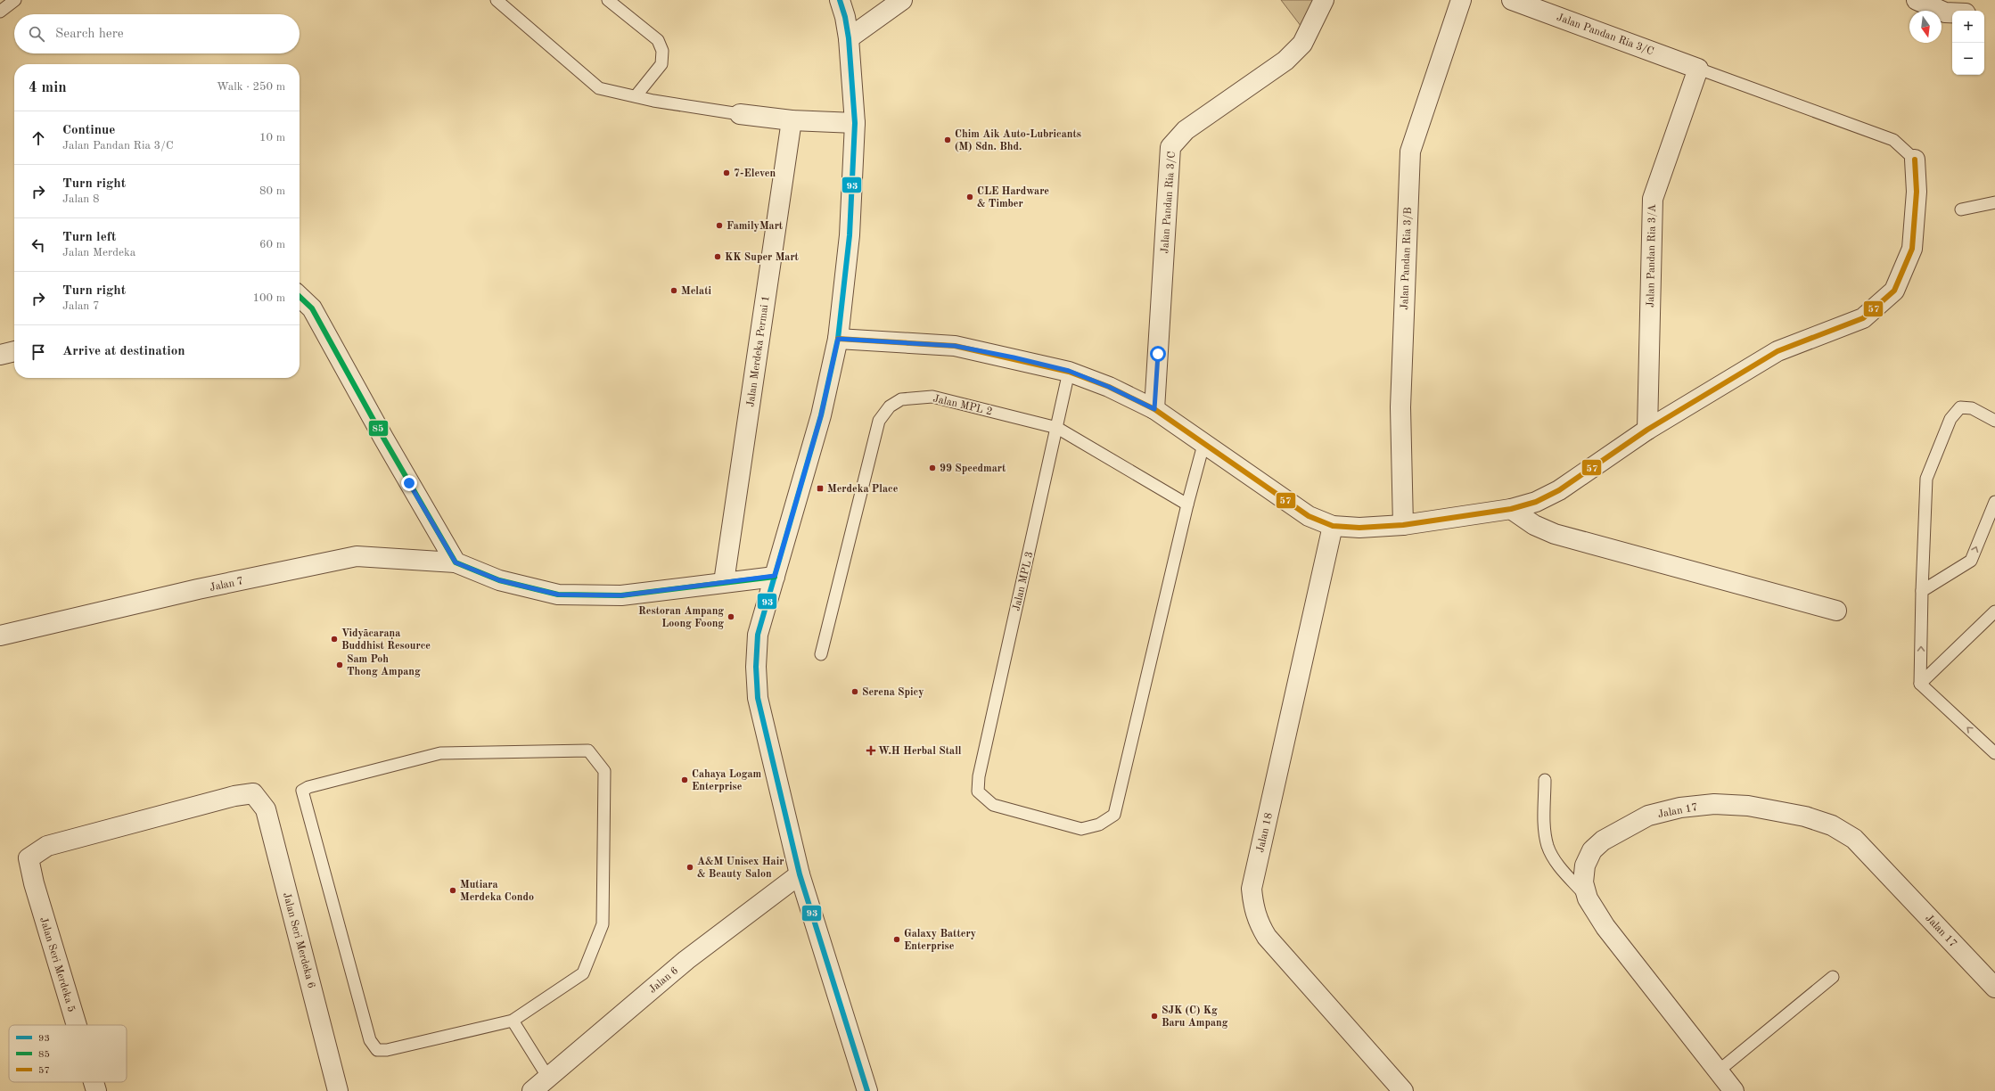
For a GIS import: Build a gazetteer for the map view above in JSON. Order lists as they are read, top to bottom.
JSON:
{
  "streets": {
    "street": [
      "Jalan Pandan Ria 3/C",
      "Jalan Pandan Ria 3/A",
      "Jalan Pandan Ria 3/B",
      "Jalan Merdeka Permai 1",
      "Jalan 7",
      "Jalan 17",
      "Jalan 18",
      "Jalan Seri Merdeka 6",
      "Jalan Seri Merdeka 5",
      "Jalan 6"
    ],
    "lane": ["Jalan MPL 2", "Jalan MPL 3"]
  },
  "crossings": [
    ["Jalan Pandan Ria 3/C", "Jalan Pandan Ria 3/A"],
    ["Jalan Merdeka Permai 1", "Jalan 7"],
    ["Jalan MPL 2", "Jalan MPL 3"],
    ["Jalan Seri Merdeka 6", "Jalan Seri Merdeka 5"]
  ],
  "places": {
    "other": [
      "Chim Aik Auto-Lubricants (M) Sdn. Bhd.",
      "7-Eleven",
      "CLE Hardware & Timber",
      "FamilyMart",
      "KK Super Mart",
      "Melati",
      "99 Speedmart",
      "Restoran Ampang Loong Foong",
      "Vidyācaraṇa Buddhist Resource",
      "Sam Poh Thong Ampang",
      "Serena Spicy",
      "Cahaya Logam Enterprise",
      "A&M Unisex Hair & Beauty Salon",
      "Mutiara Merdeka Condo",
      "Galaxy Battery Enterprise",
      "SJK (C) Kg Baru Ampang"
    ],
    "transit": ["Merdeka Place"],
    "health": ["W.H Herbal Stall"]
  },
  "lines": ["transit line 93", "transit line 57", "transit line 85"],
  "legend": ["93", "85", "57"],
  "north": "bottom",
  "page": {
    "map_buttons": ["+", "−"],
    "search": "Search here",
    "heading": ["4 min", "Walk · 250 m"],
    "list": [
      ["Continue", "Jalan Pandan Ria 3/C", "10 m"],
      ["Turn right", "Jalan 8", "80 m"],
      ["Turn left", "Jalan Merdeka", "60 m"],
      ["Turn right", "Jalan 7", "100 m"],
      "Arrive at destination"
    ]
  }
}
